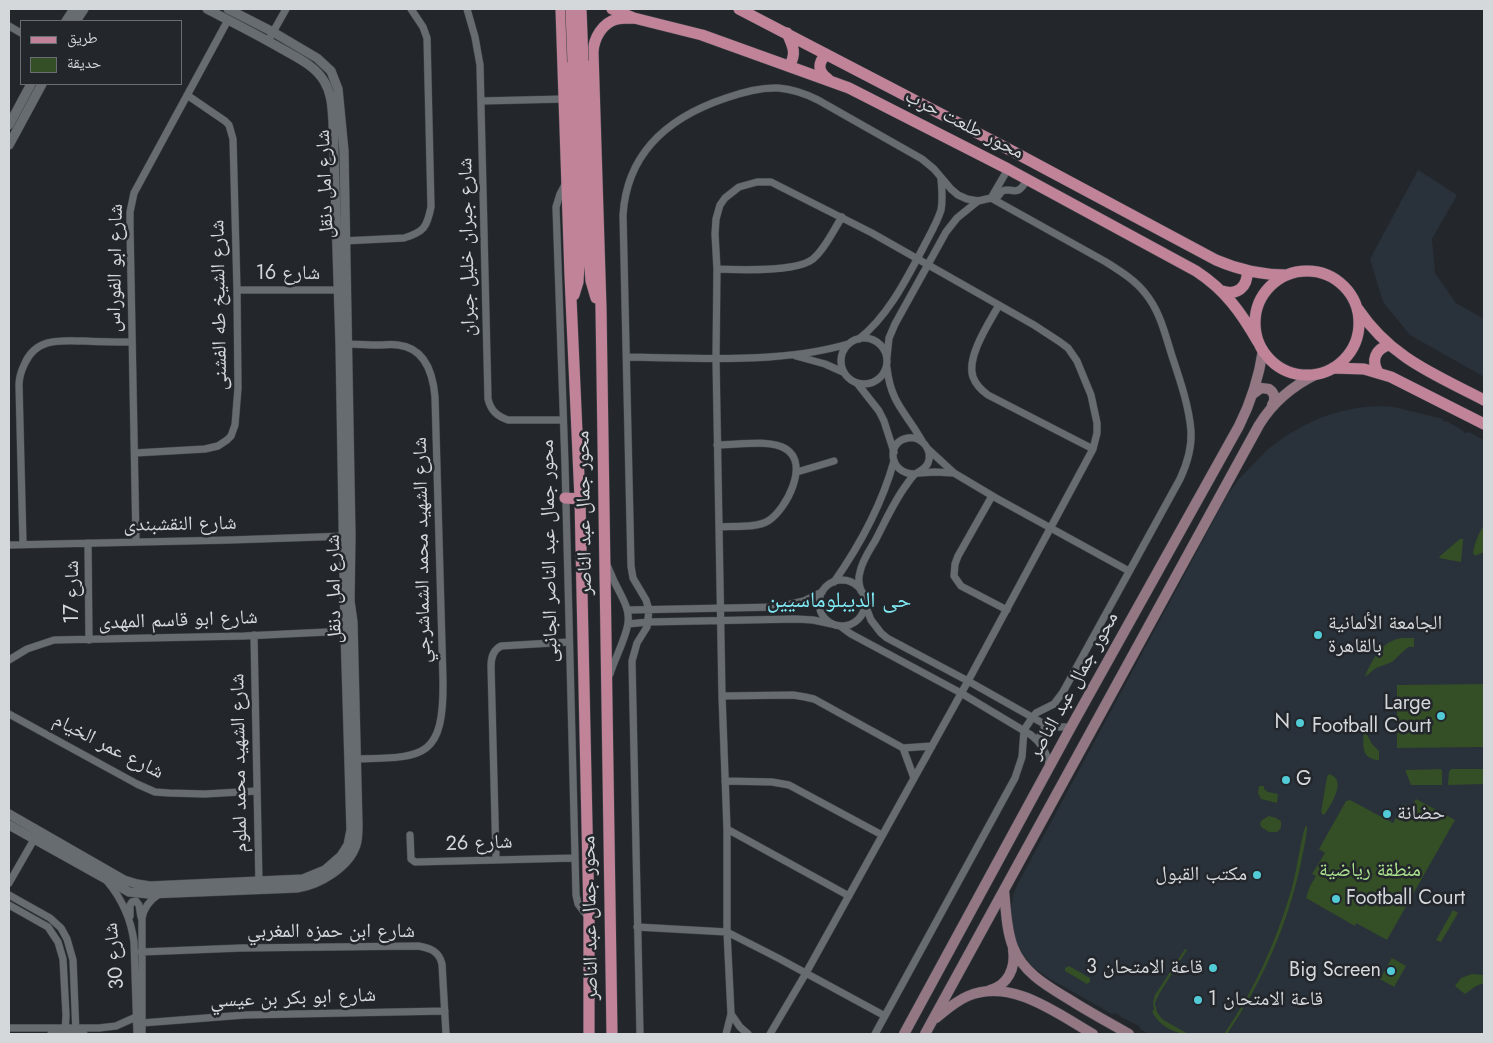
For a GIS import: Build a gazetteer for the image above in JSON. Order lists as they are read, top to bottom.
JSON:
{
  "streets": {
    "main road": ["محور طلعت حرب", "محور جمال عبد الناصر"],
    "street": [
      "شارع امل دنقل",
      "شارع جبران خليل جبران",
      "شارع ابو الفوراس",
      "شارع 16",
      "شارع الشيخ طه الفشنى",
      "شارع النقشبندى",
      "شارع الشهيد محمد الشماشرجي",
      "محور جمال عبد الناصر الجانبى",
      "شارع 17",
      "شارع ابو قاسم المهدى",
      "شارع عمر الخيام",
      "شارع الشهيد محمد لملوم",
      "شارع 26",
      "شارع ابن حمزه المغربي",
      "شارع 30",
      "شارع ابو بكر بن عيسي"
    ]
  },
  "crossings": [
    ["محور طلعت حرب", "محور جمال عبد الناصر"],
    ["شارع امل دنقل", "شارع ابو الفوراس"],
    ["شارع امل دنقل", "شارع 16"],
    ["شارع امل دنقل", "شارع النقشبندى"],
    ["شارع امل دنقل", "شارع الشهيد محمد الشماشرجي"],
    ["شارع امل دنقل", "شارع ابو قاسم المهدى"],
    ["شارع امل دنقل", "شارع الشهيد محمد لملوم"],
    ["شارع امل دنقل", "شارع 30"],
    ["شارع جبران خليل جبران", "محور جمال عبد الناصر الجانبى"],
    ["شارع ابو الفوراس", "شارع الشيخ طه الفشنى"],
    ["شارع ابو الفوراس", "شارع النقشبندى"],
    ["شارع 16", "شارع الشيخ طه الفشنى"],
    ["محور جمال عبد الناصر", "محور جمال عبد الناصر الجانبى"],
    ["شارع النقشبندى", "شارع 17"],
    ["محور جمال عبد الناصر الجانبى", "شارع 26"],
    ["شارع 17", "شارع ابو قاسم المهدى"],
    ["شارع ابو قاسم المهدى", "شارع الشهيد محمد لملوم"],
    ["شارع عمر الخيام", "شارع الشهيد محمد لملوم"],
    ["شارع ابن حمزه المغربي", "شارع 30"],
    ["شارع ابن حمزه المغربي", "شارع ابو بكر بن عيسي"],
    ["شارع 30", "شارع ابو بكر بن عيسي"]
  ],
  "districts": ["حى الديبلوماسيين"],
  "parks": ["منطقة رياضية"],
  "places": [
    "الجامعة الألمانية بالقاهرة",
    "Large Football Court",
    "N",
    "G",
    "حضانة",
    "مكتب القبول",
    "Football Court",
    "قاعة الامتحان 3",
    "Big Screen",
    "قاعة الامتحان 1"
  ],
  "legend": ["طريق", "حديقة"]
}
